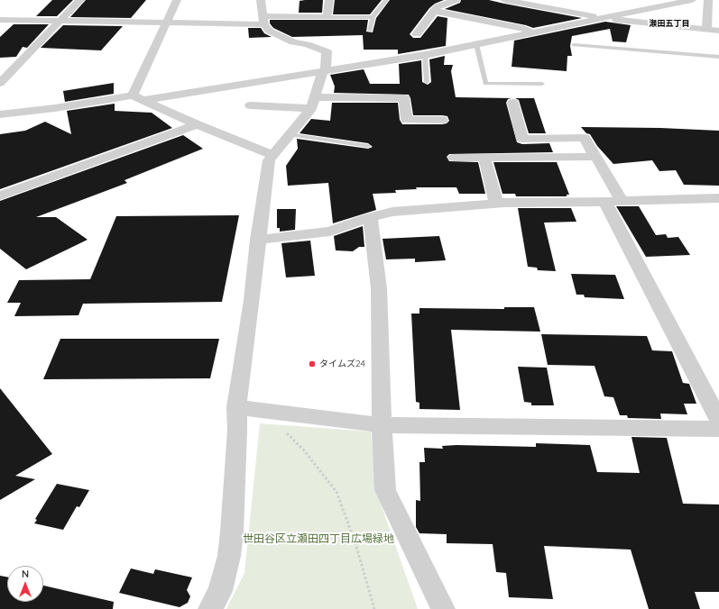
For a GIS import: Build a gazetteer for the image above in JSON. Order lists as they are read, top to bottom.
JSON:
{
  "districts": ["瀬田五丁目"],
  "parks": ["世田谷区立瀬田四丁目広場緑地"],
  "places": ["タイムズ24"],
  "north": "top"
}
